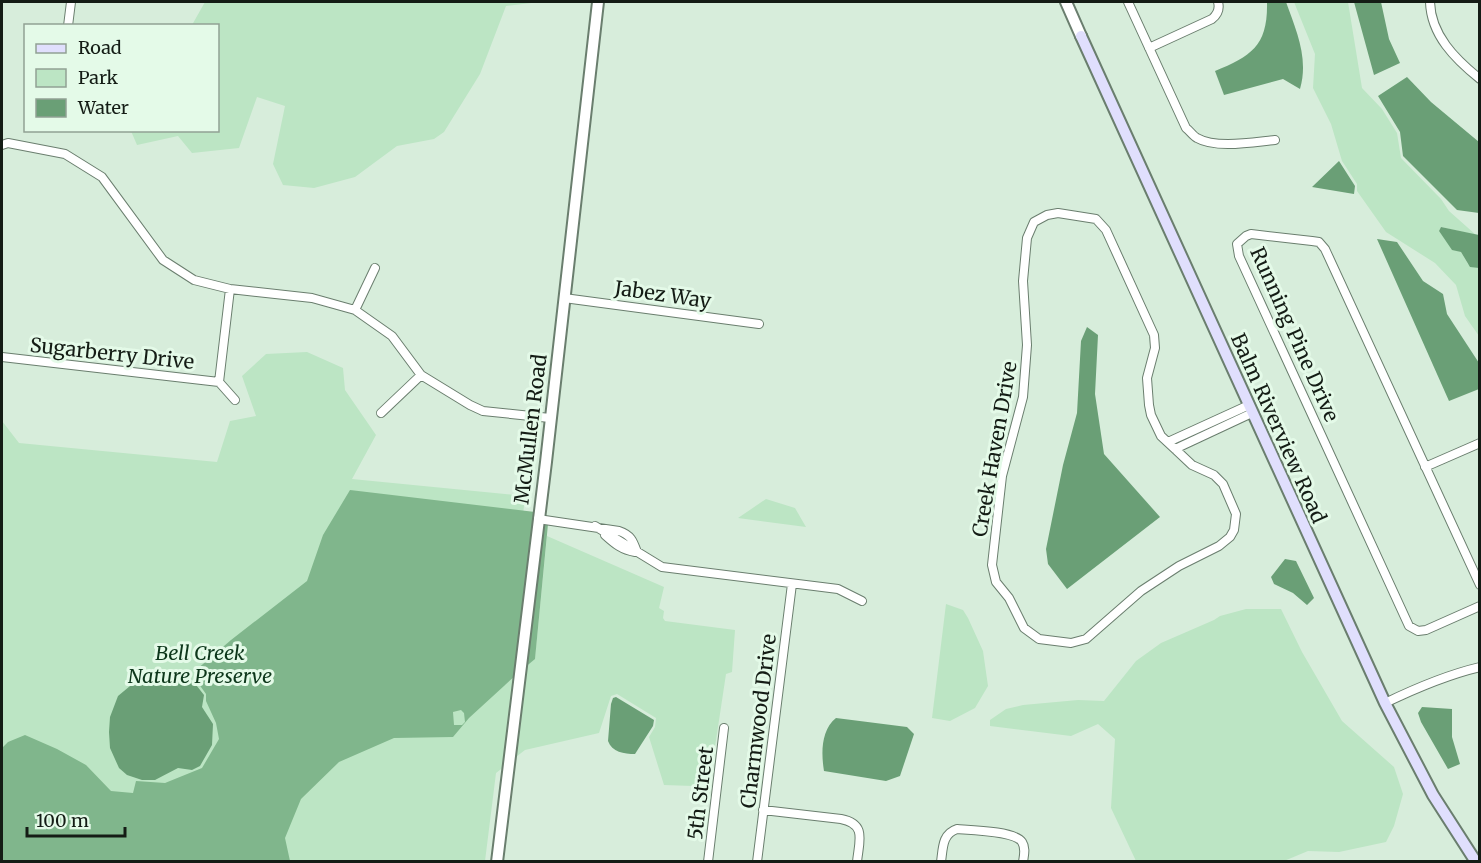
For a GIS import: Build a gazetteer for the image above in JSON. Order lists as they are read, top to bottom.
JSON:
{
  "streets": {
    "main road": ["Balm Riverview Road"],
    "street": [
      "Jabez Way",
      "Running Pine Drive",
      "Sugarberry Drive",
      "McMullen Road",
      "Creek Haven Drive",
      "Charmwood Drive",
      "5th Street"
    ]
  },
  "crossings": [
    ["Jabez Way", "McMullen Road"]
  ],
  "parks": ["Bell Creek Nature Preserve"],
  "legend": ["Road", "Park", "Water"],
  "scale_bar": "100 m"
}
